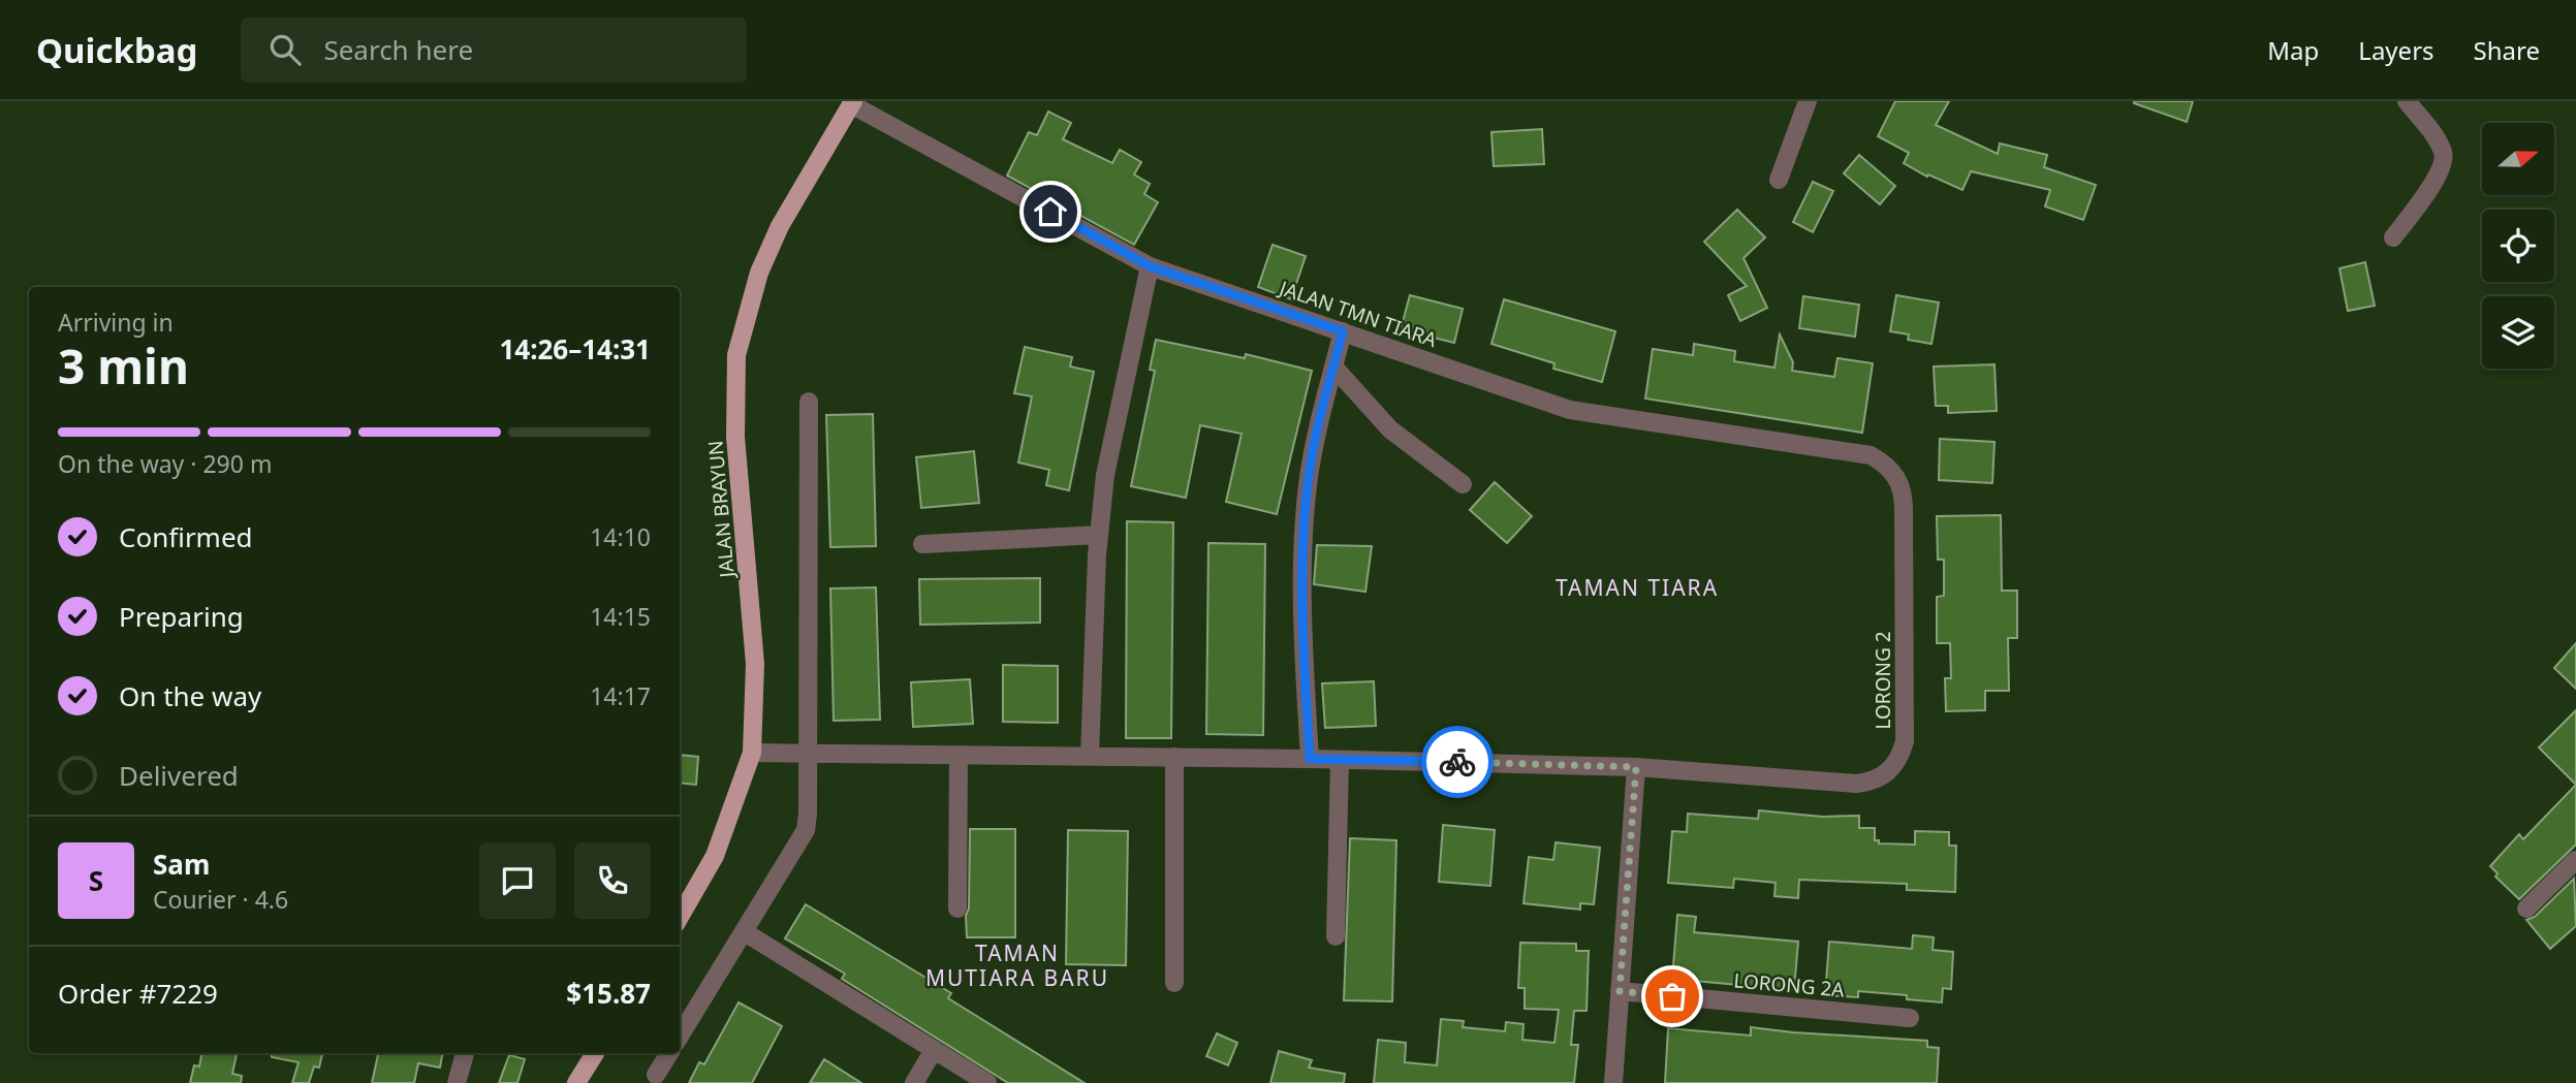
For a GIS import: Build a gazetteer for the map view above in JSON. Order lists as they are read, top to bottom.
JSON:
{
  "streets": {
    "main road": ["JALAN BRAYUN"],
    "street": ["JALAN TMN TIARA", "LORONG 2", "LORONG 2A"]
  },
  "crossings": [
    ["JALAN TMN TIARA", "JALAN BRAYUN"],
    ["JALAN TMN TIARA", "LORONG 2"],
    ["JALAN BRAYUN", "LORONG 2"]
  ],
  "districts": ["TAMAN TIARA", "TAMAN MUTIARA BARU"],
  "north": "right",
  "page": {
    "header": "Quickbag",
    "search": "Search here",
    "nav": ["Map", "Layers", "Share"],
    "heading": ["3 min", "Arriving in", "14:26–14:31"],
    "panel": [
      "Sam",
      "Courier · 4.6",
      "Order #7229",
      "$15.87"
    ],
    "bar": "On the way · 290 m",
    "list": [
      ["Confirmed", "14:10"],
      ["Preparing", "14:15"],
      ["On the way", "14:17"],
      "Delivered"
    ],
    "round": "S"
  }
}
